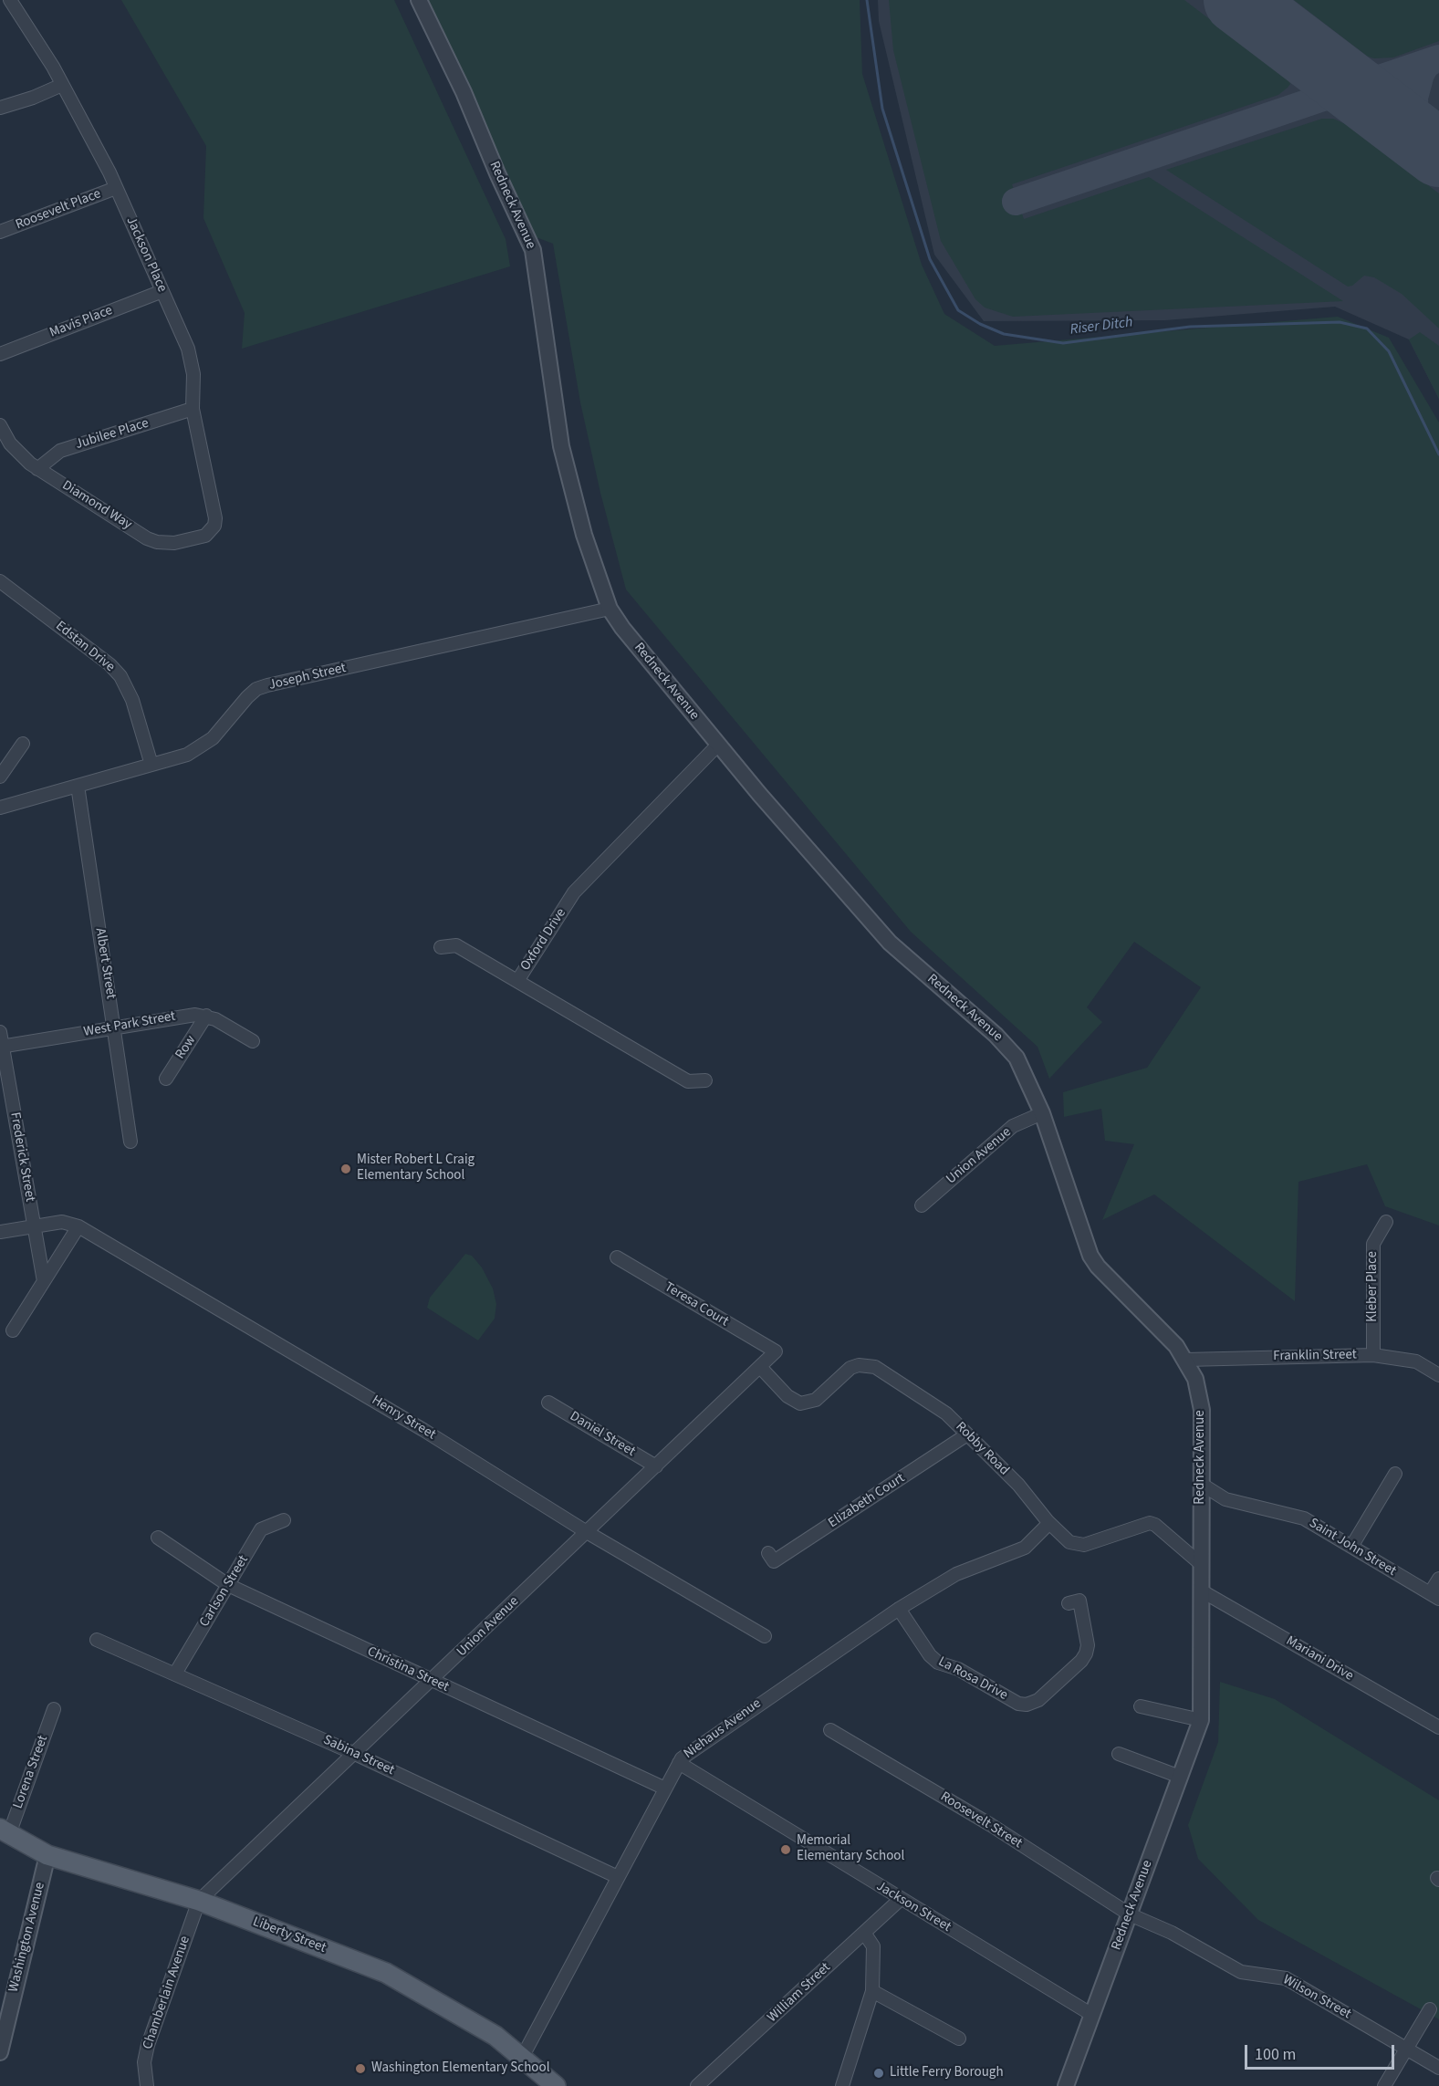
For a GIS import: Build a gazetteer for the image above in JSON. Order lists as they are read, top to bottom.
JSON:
{
  "streets": {
    "main road": ["Liberty Street"],
    "street": [
      "Redneck Avenue",
      "Roosevelt Place",
      "Jackson Place",
      "Mavis Place",
      "Jubilee Place",
      "Diamond Way",
      "Edstan Drive",
      "Joseph Street",
      "Oxford Drive",
      "Albert Street",
      "West Park Street",
      "Row",
      "Union Avenue",
      "Frederick Street",
      "Kleber Place",
      "Teresa Court",
      "Franklin Street",
      "Henry Street",
      "Daniel Street",
      "Robby Road",
      "Elizabeth Court",
      "Saint John Street",
      "Carlson Street",
      "Mariani Drive",
      "Christina Street",
      "La Rosa Drive",
      "Niehaus Avenue",
      "Sabina Street",
      "Lorena Street",
      "Roosevelt Street",
      "Jackson Street",
      "Washington Avenue",
      "Chamberlain Avenue",
      "William Street",
      "Wilson Street"
    ]
  },
  "crossings": [
    ["Redneck Avenue", "Joseph Street"],
    ["Redneck Avenue", "Oxford Drive"],
    ["Redneck Avenue", "Union Avenue"],
    ["Redneck Avenue", "Franklin Street"],
    ["Redneck Avenue", "Robby Road"],
    ["Redneck Avenue", "Saint John Street"],
    ["Redneck Avenue", "Mariani Drive"],
    ["Redneck Avenue", "Roosevelt Street"],
    ["Redneck Avenue", "Jackson Street"],
    ["Redneck Avenue", "Wilson Street"],
    ["Roosevelt Place", "Jackson Place"],
    ["Jackson Place", "Mavis Place"],
    ["Jackson Place", "Jubilee Place"],
    ["Jackson Place", "Diamond Way"],
    ["Jubilee Place", "Diamond Way"],
    ["Edstan Drive", "Joseph Street"],
    ["Joseph Street", "Albert Street"],
    ["Albert Street", "West Park Street"],
    ["West Park Street", "Row"],
    ["West Park Street", "Frederick Street"],
    ["Union Avenue", "Teresa Court"],
    ["Union Avenue", "Henry Street"],
    ["Union Avenue", "Daniel Street"],
    ["Union Avenue", "Robby Road"],
    ["Union Avenue", "Christina Street"],
    ["Union Avenue", "Sabina Street"],
    ["Union Avenue", "Liberty Street"],
    ["Union Avenue", "Chamberlain Avenue"],
    ["Frederick Street", "Henry Street"],
    ["Kleber Place", "Franklin Street"],
    ["Robby Road", "Elizabeth Court"],
    ["Robby Road", "Niehaus Avenue"],
    ["Carlson Street", "Christina Street"],
    ["Carlson Street", "Sabina Street"],
    ["Christina Street", "Niehaus Avenue"],
    ["La Rosa Drive", "Niehaus Avenue"],
    ["Niehaus Avenue", "Sabina Street"],
    ["Niehaus Avenue", "Jackson Street"],
    ["Niehaus Avenue", "Liberty Street"],
    ["Lorena Street", "Liberty Street"],
    ["Roosevelt Street", "Wilson Street"],
    ["Jackson Street", "William Street"],
    ["Liberty Street", "Washington Avenue"],
    ["Liberty Street", "Chamberlain Avenue"]
  ],
  "water": ["Riser Ditch"],
  "places": [
    "Mister Robert L Craig Elementary School",
    "Memorial Elementary School",
    "Washington Elementary School",
    "Little Ferry Borough"
  ],
  "scale_bar": "100 m"
}
